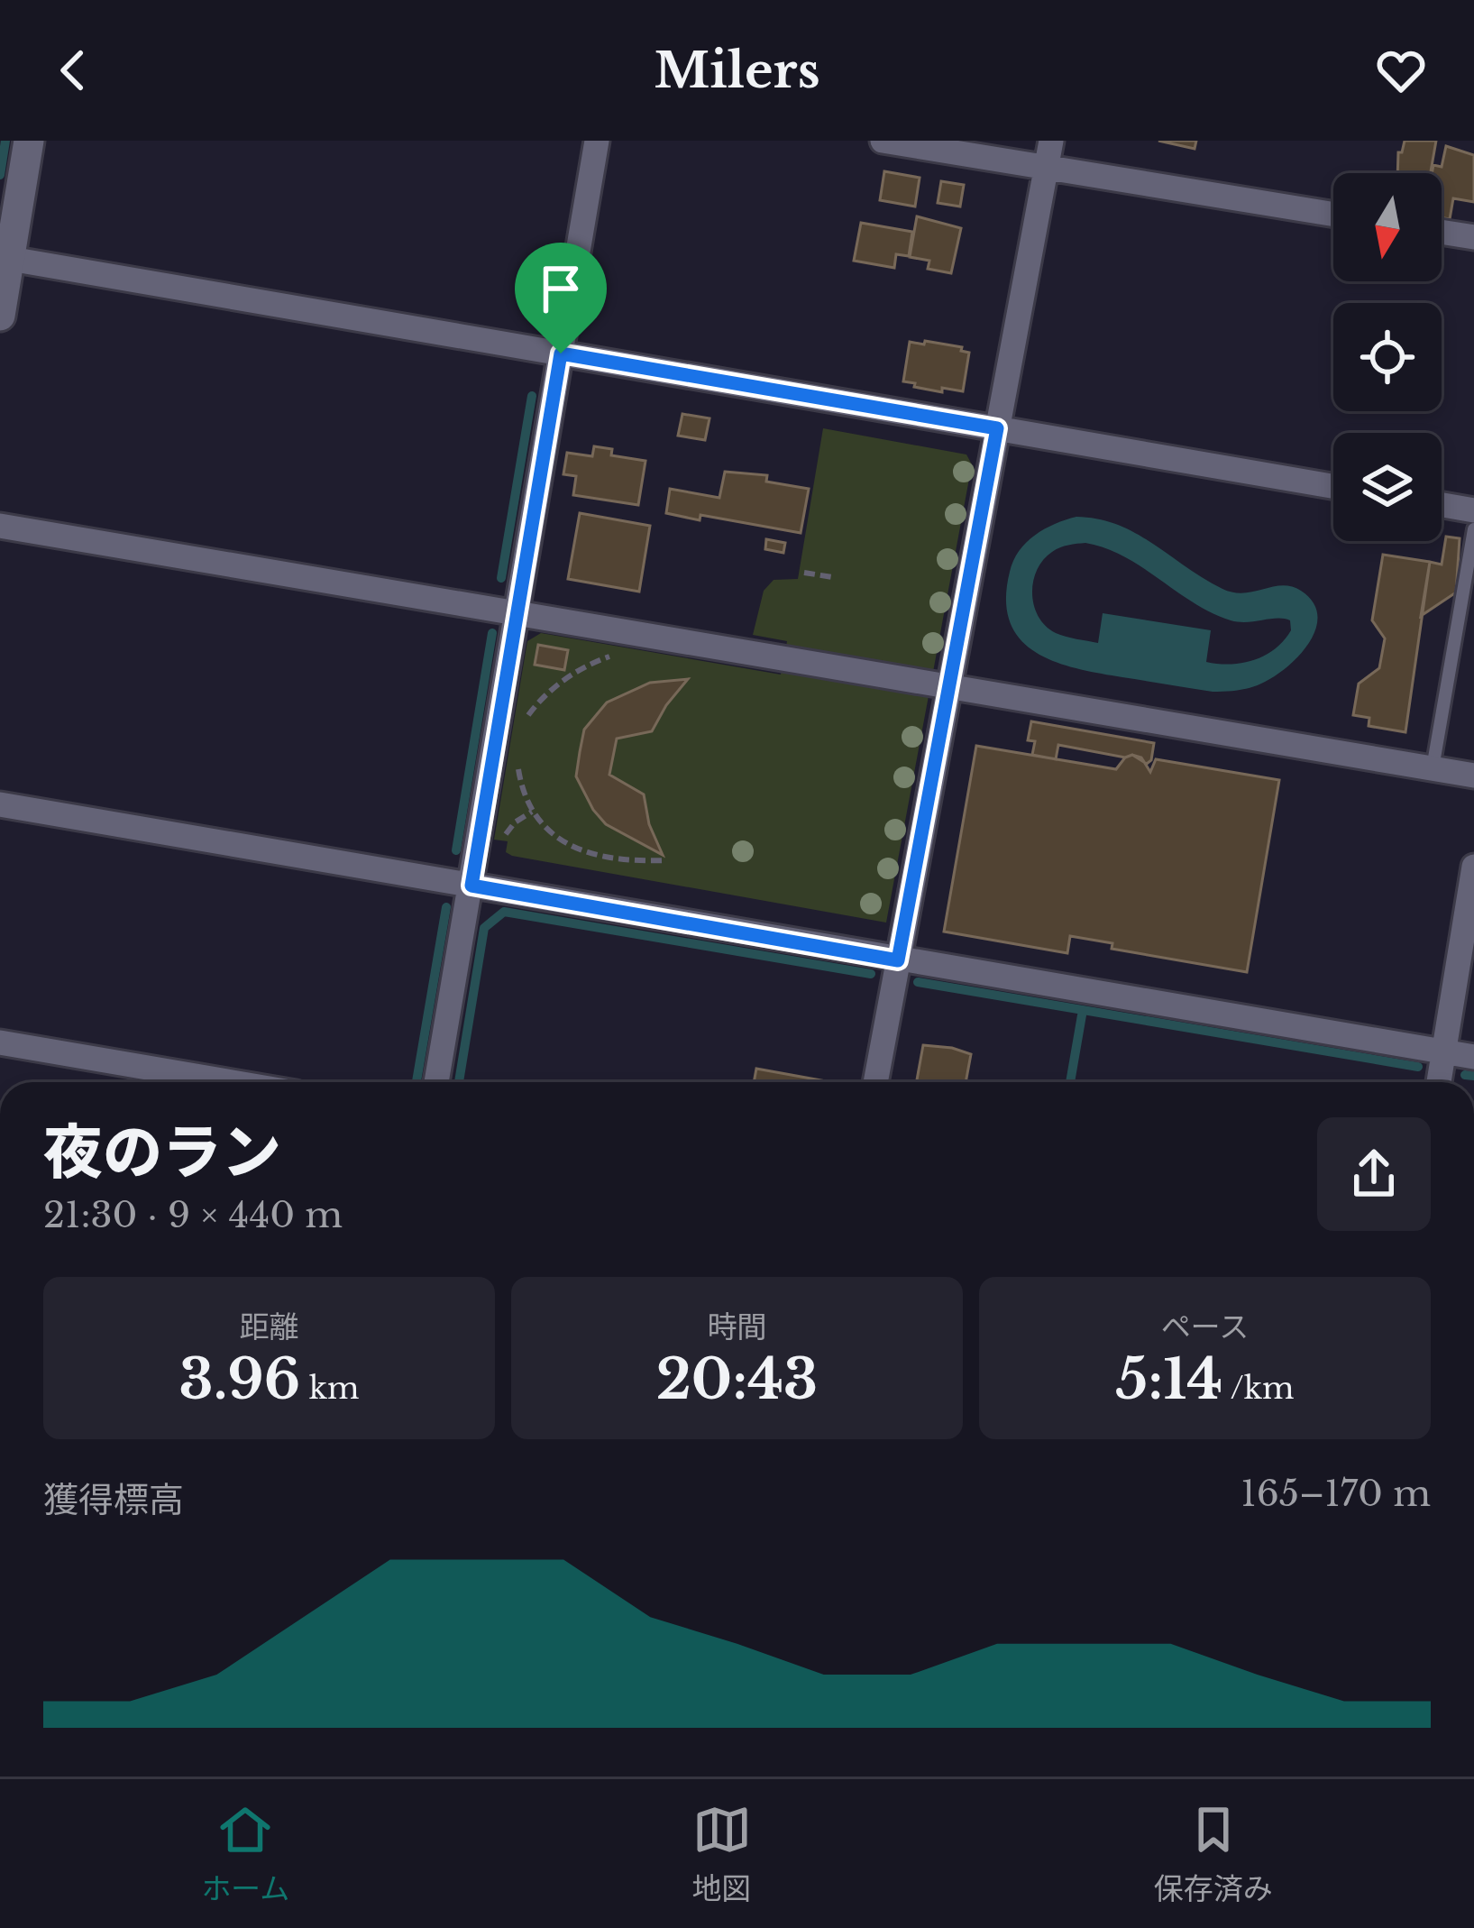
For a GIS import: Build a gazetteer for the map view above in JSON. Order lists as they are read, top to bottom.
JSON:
{
  "north": "bottom",
  "page": {
    "header": "Milers",
    "heading": ["夜のラン", "21:30 · 9 × 440 m"],
    "stats": [
      ["距離", "3.96 km"],
      ["時間", "20:43"],
      ["ペース", "5:14 /km"]
    ],
    "chart": ["獲得標高", "165–170 m"],
    "tabs": ["ホーム", "地図", "保存済み"]
  }
}
